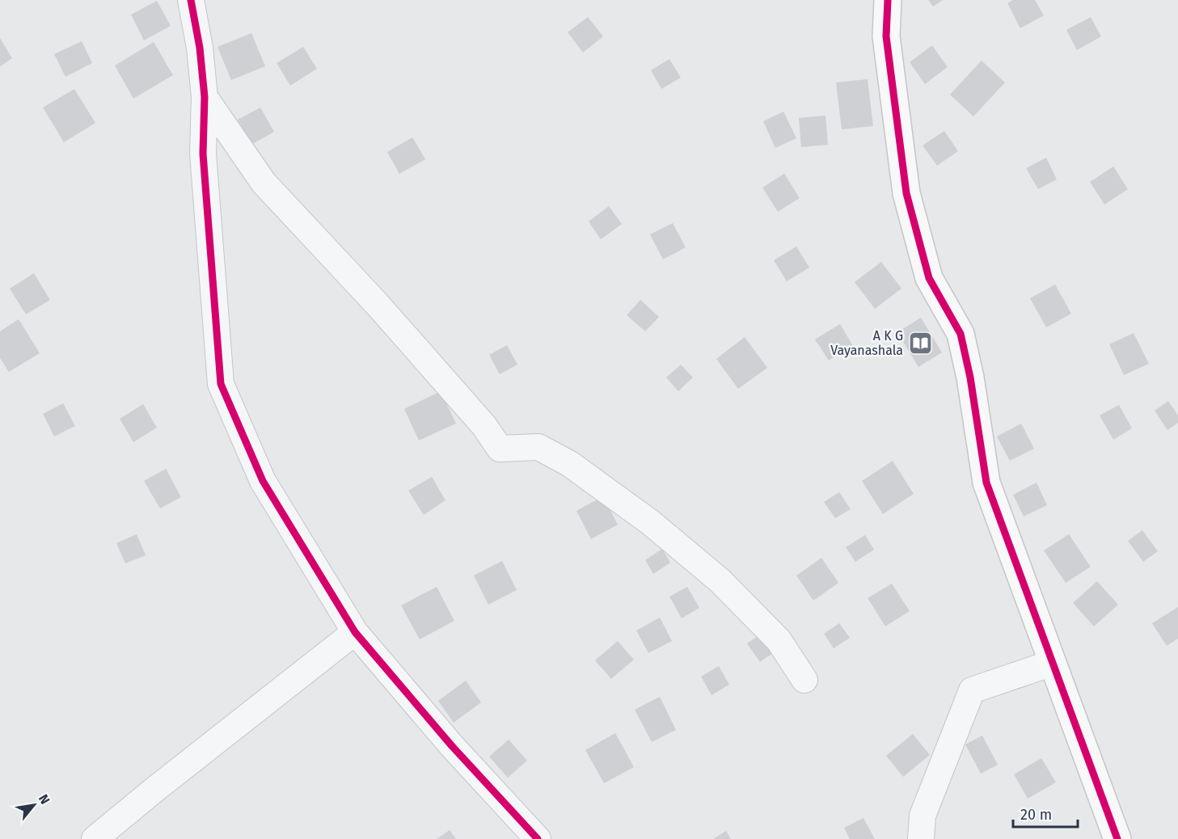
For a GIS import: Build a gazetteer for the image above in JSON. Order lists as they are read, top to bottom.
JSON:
{
  "places": {
    "library": ["A K G Vayanashala"]
  },
  "scale_bar": "20 m",
  "north": "top right"
}
